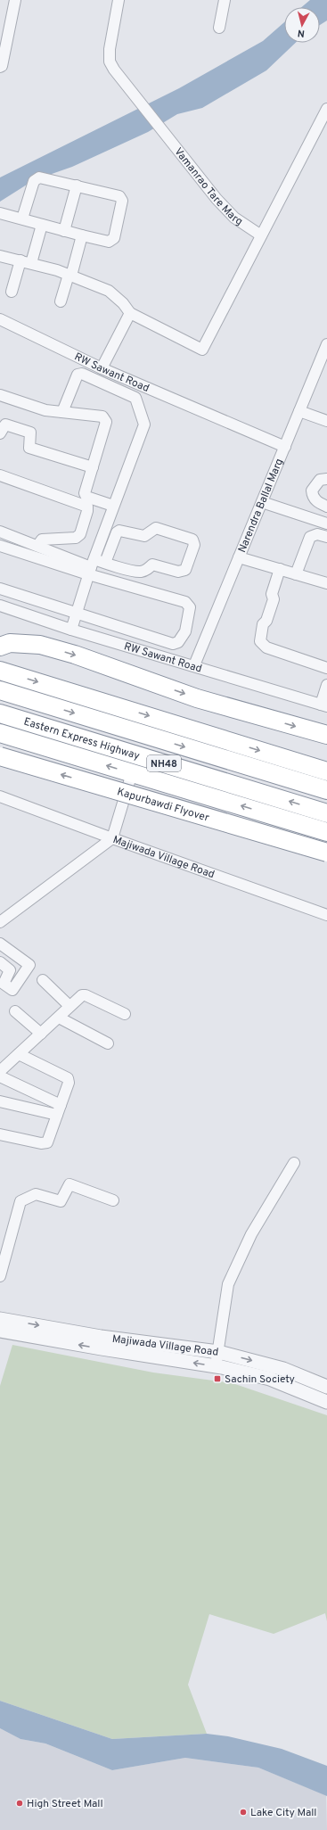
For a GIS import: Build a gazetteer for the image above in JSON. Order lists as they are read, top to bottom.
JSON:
{
  "streets": {
    "highway": ["Eastern Express Highway", "NH48", "Kapurbawdi Flyover"],
    "street": [
      "Vamanrao Tare Marg",
      "RW Sawant Road",
      "Narendra Ballal Marg",
      "Majiwada Village Road"
    ]
  },
  "crossings": [
    ["RW Sawant Road", "Narendra Ballal Marg"]
  ],
  "places": {
    "transit": ["Sachin Society"],
    "other": ["High Street Mall", "Lake City Mall"]
  },
  "north": "bottom"
}
